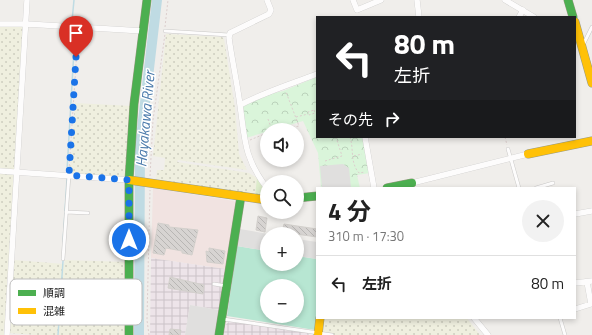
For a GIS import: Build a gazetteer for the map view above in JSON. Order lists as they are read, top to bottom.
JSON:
{
  "water": ["Hayakawa River"],
  "legend": ["順調", "混雑"],
  "page": {
    "turn": ["80 m", "左折"],
    "then": "その先",
    "map_buttons": ["+", "−"],
    "heading": ["4 分", "310 m · 17:30"],
    "list": [
      {
        "name": "左折",
        "value": "80 m"
      }
    ]
  }
}
